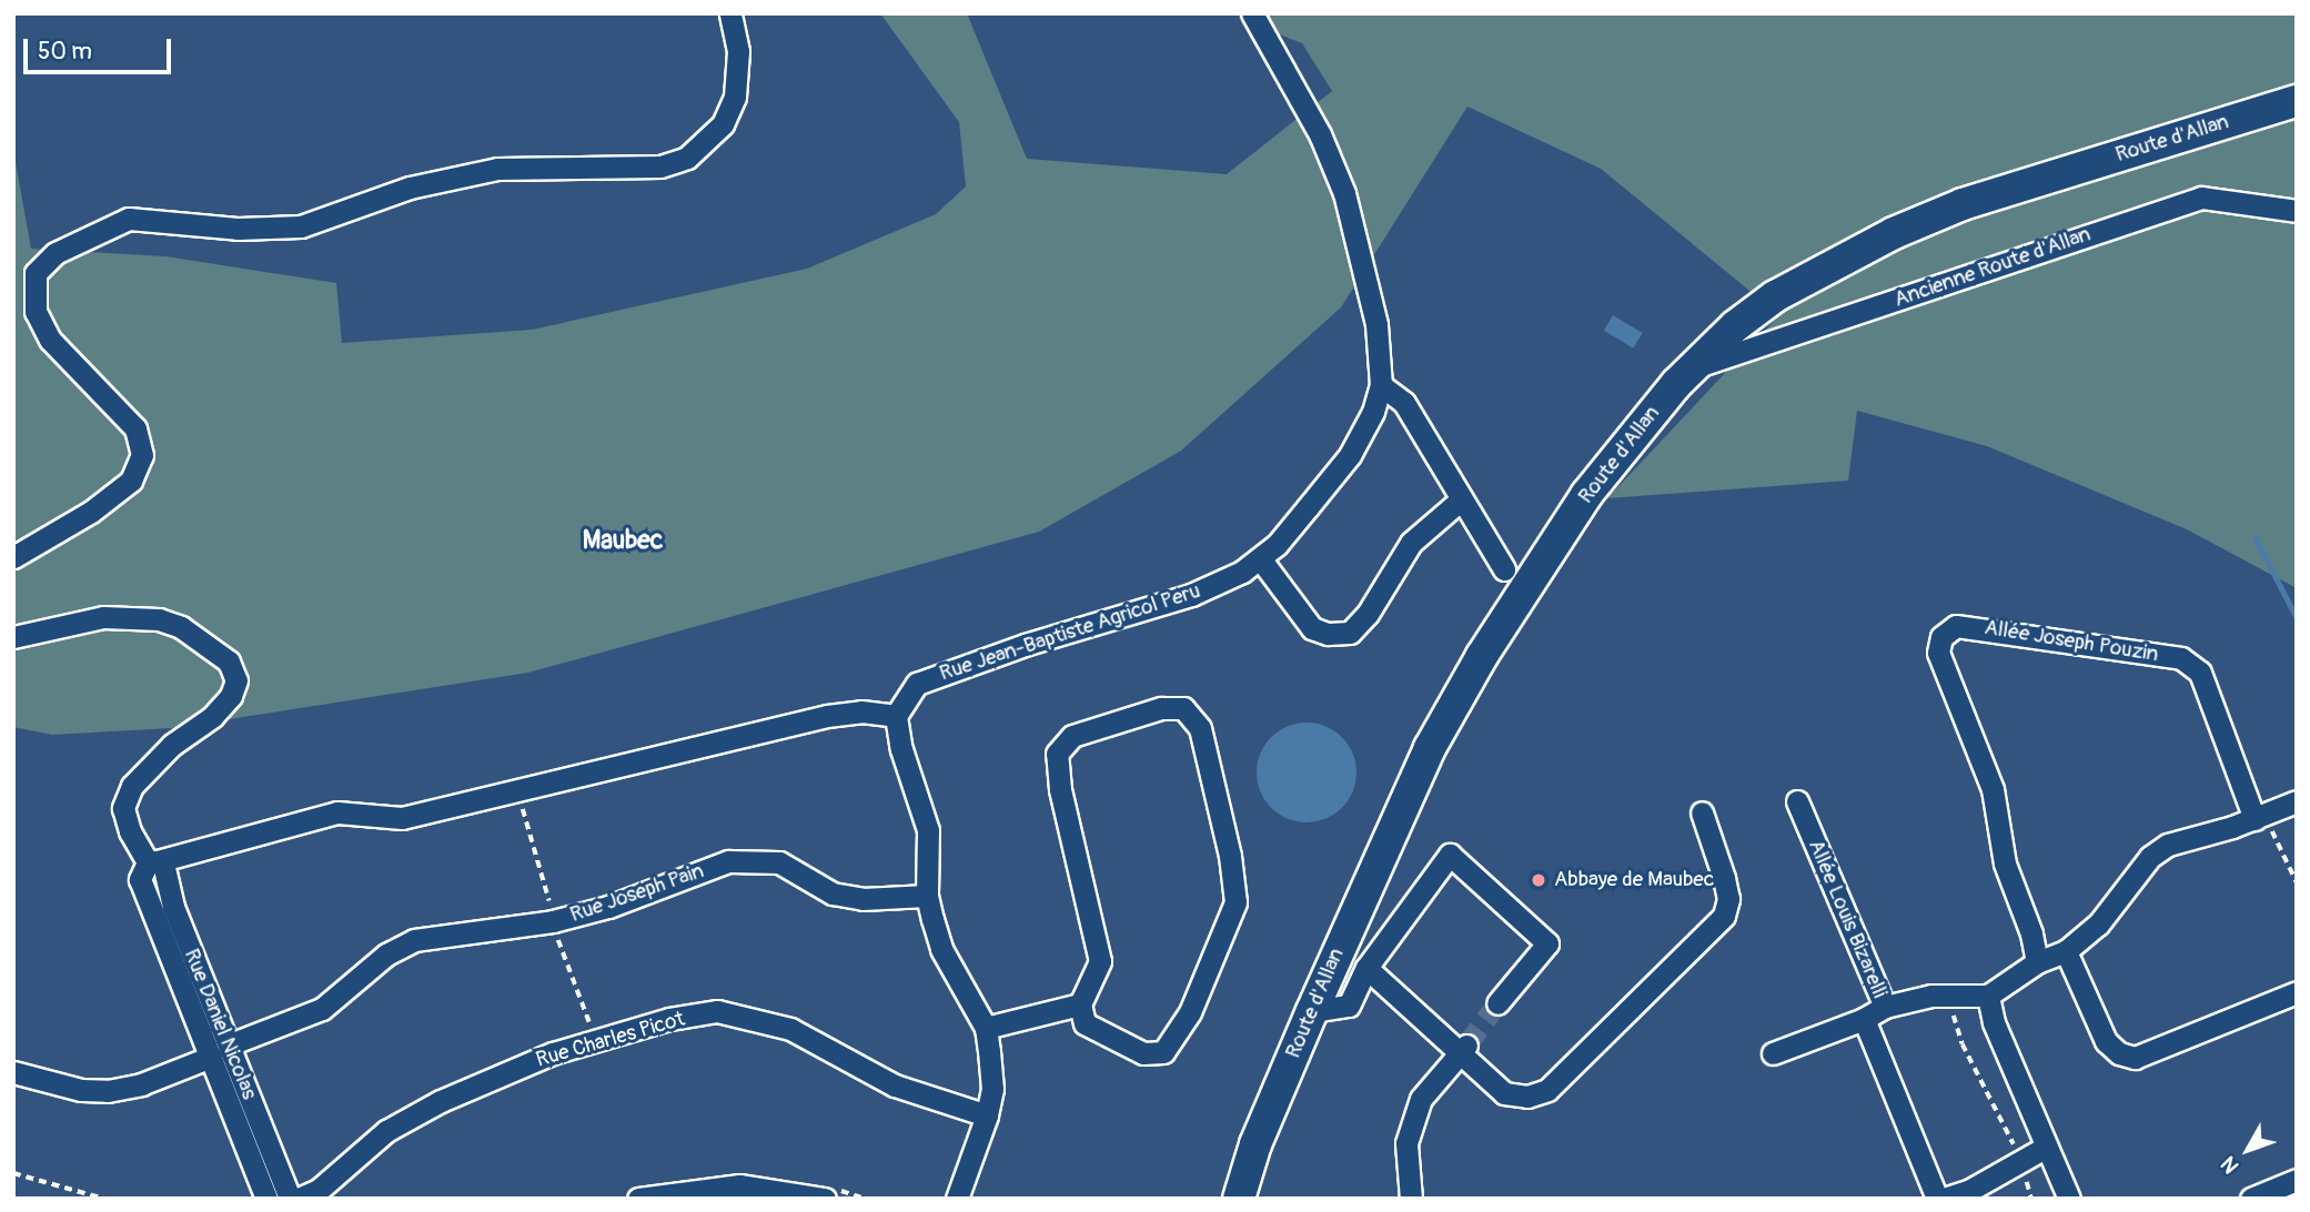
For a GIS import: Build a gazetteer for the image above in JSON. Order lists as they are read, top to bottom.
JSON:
{
  "streets": {
    "street": [
      "Route d'Allan",
      "Ancienne Route d'Allan",
      "Rue Jean-Baptiste Agricol Peru",
      "Allée Joseph Pouzin",
      "Rue Joseph Pain",
      "Allée Louis Bizarelli",
      "Rue Daniel Nicolas",
      "Rue Charles Picot"
    ]
  },
  "crossings": [
    ["Route d'Allan", "Ancienne Route d'Allan"],
    ["Rue Joseph Pain", "Rue Daniel Nicolas"]
  ],
  "districts": ["Maubec"],
  "places": ["Abbaye de Maubec"],
  "scale_bar": "50 m",
  "north": "bottom left"
}
